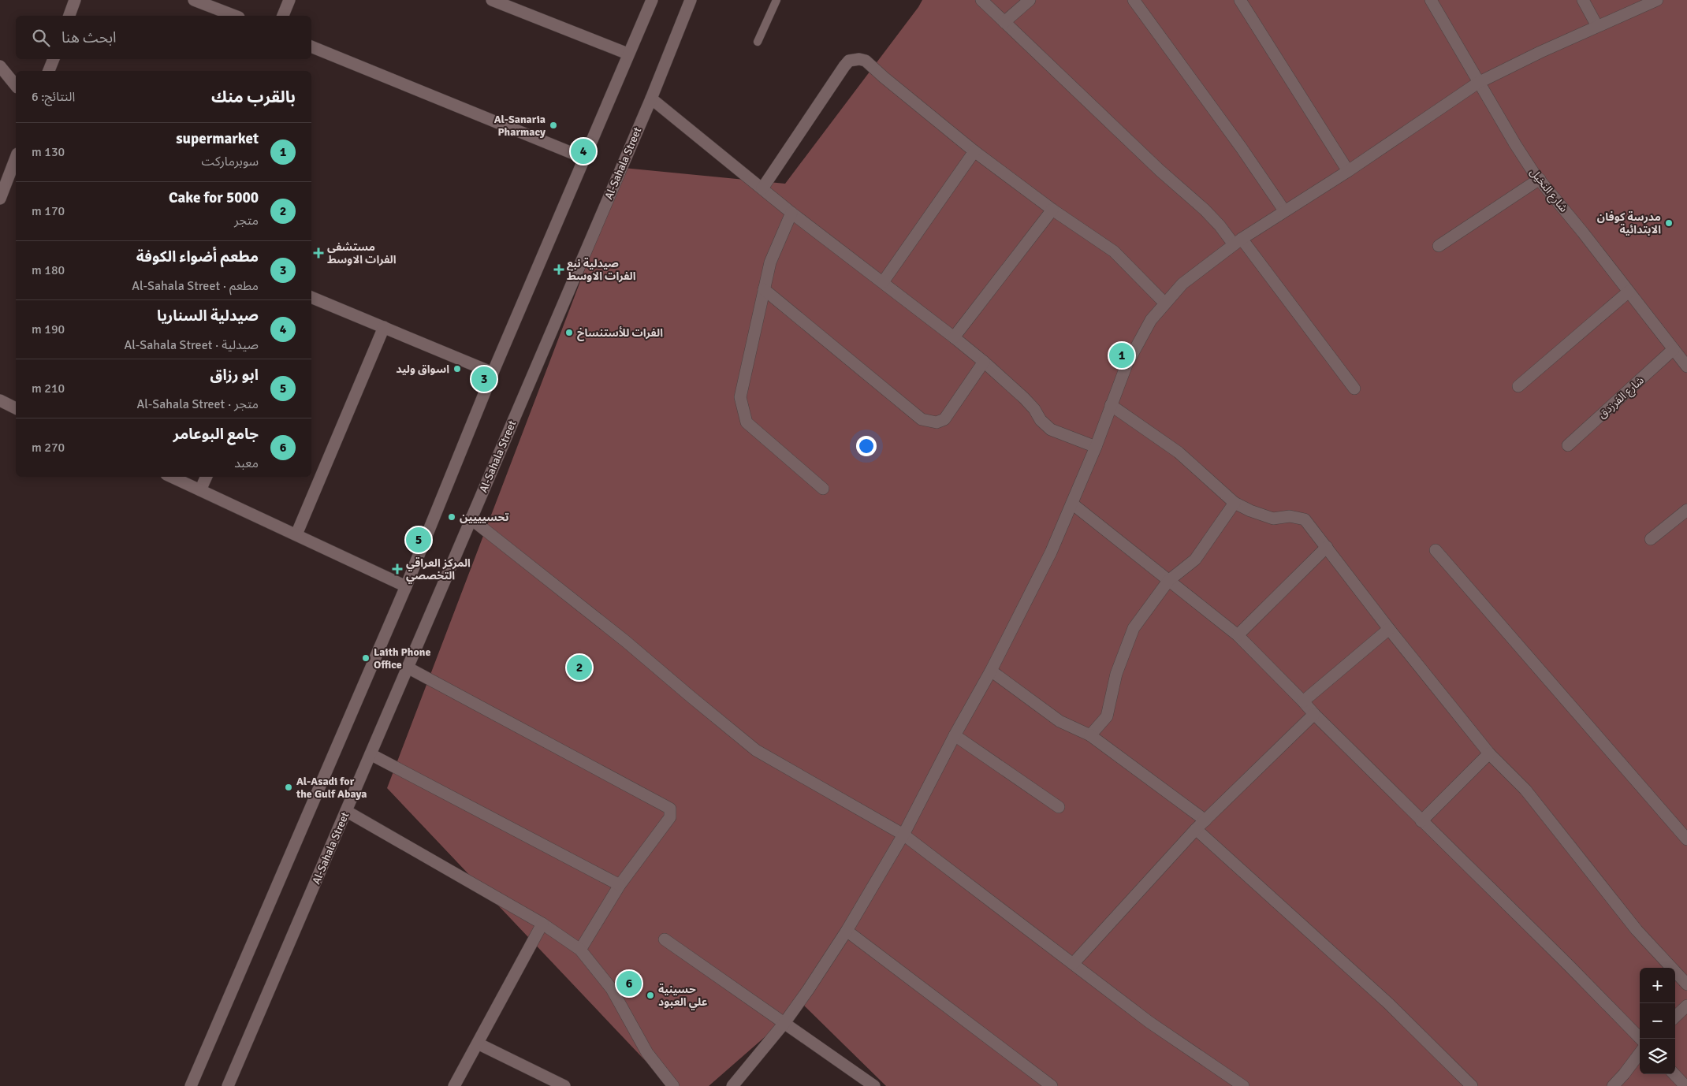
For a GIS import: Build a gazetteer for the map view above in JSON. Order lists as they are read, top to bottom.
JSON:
{
  "streets": {
    "street": ["Al-Sahala Street", "شارع النخيل", "شارع الفرزدق"]
  },
  "crossings": [
    ["شارع النخيل", "شارع الفرزدق"]
  ],
  "places": {
    "other": [
      "Al-Sanaria Pharmacy",
      "مدرسة كوفان الابتدائية",
      "الفرات للأستنساخ",
      "اسواق وليد",
      "تحسيييين",
      "Laith Phone Office",
      "Al-Asadi for the Gulf Abaya",
      "حسينية علي العبود"
    ],
    "health": ["مستشفى الفرات الاوسط", "صيدلية نبع الفرات الاوسط", "المركز العراقي التخصصي"]
  },
  "page": {
    "search": "ابحث هنا",
    "heading": ["بالقرب منك", "النتائج: 6"],
    "list": [
      {
        "mark": "1",
        "name": "supermarket",
        "note": "سوبرماركت",
        "value": "130 m"
      },
      {
        "mark": "2",
        "name": "Cake for 5000",
        "note": "متجر",
        "value": "170 m"
      },
      {
        "mark": "3",
        "name": "مطعم أضواء الكوفة",
        "note": "مطعم · Al-Sahala Street",
        "value": "180 m"
      },
      {
        "mark": "4",
        "name": "صيدلية السناريا",
        "note": "صيدلية · Al-Sahala Street",
        "value": "190 m"
      },
      {
        "mark": "5",
        "name": "ابو رزاق",
        "note": "متجر · Al-Sahala Street",
        "value": "210 m"
      },
      {
        "mark": "6",
        "name": "جامع البوعامر",
        "note": "معبد",
        "value": "270 m"
      }
    ],
    "pins": [
      "4",
      "1",
      "3",
      "5",
      "2",
      "6"
    ],
    "map_buttons": ["+", "−"]
  }
}
